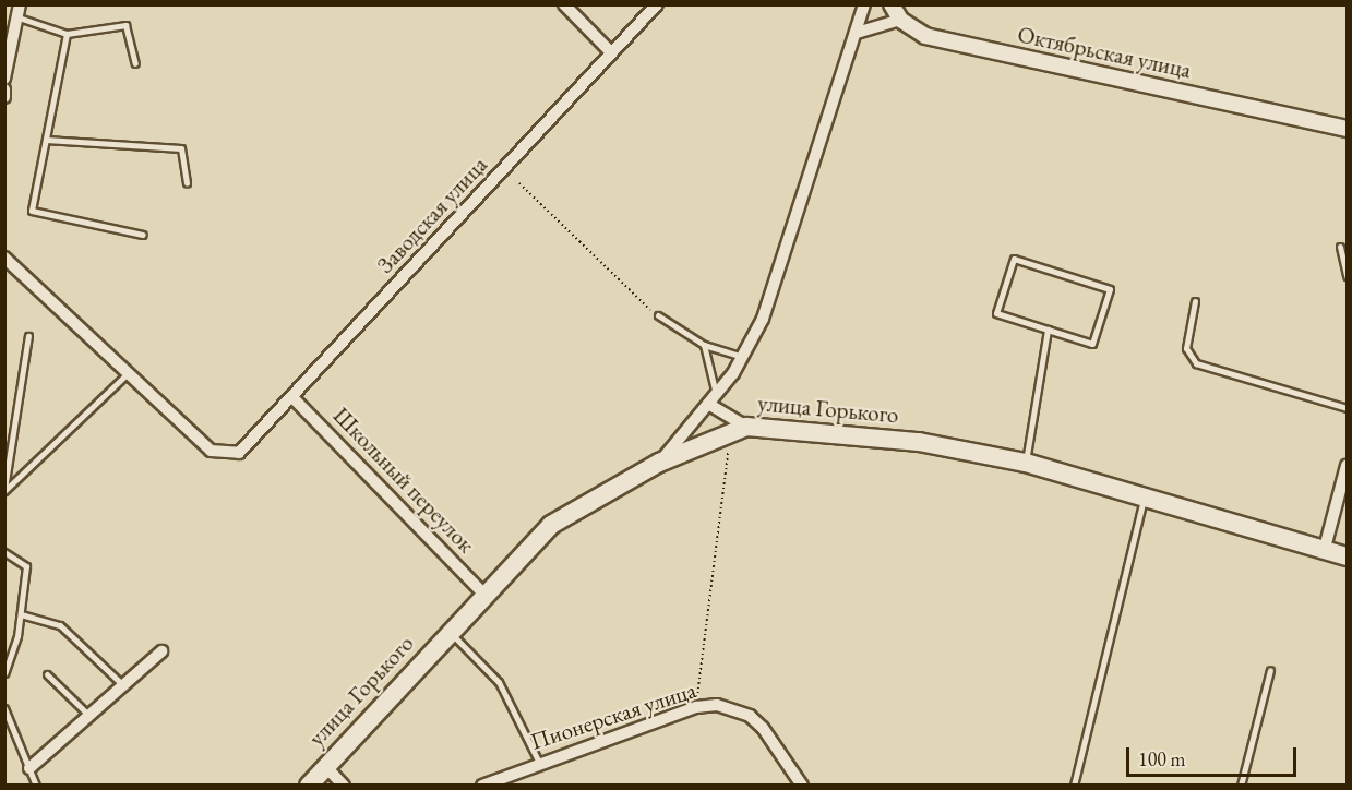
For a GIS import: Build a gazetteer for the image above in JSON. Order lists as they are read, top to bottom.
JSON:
{
  "streets": {
    "main road": ["улица Горького"],
    "street": [
      "Октябрьская улица",
      "Заводская улица",
      "Школьный переулок",
      "Пионерская улица"
    ]
  },
  "crossings": [
    ["Заводская улица", "Школьный переулок"],
    ["улица Горького", "Школьный переулок"]
  ],
  "scale_bar": "100 m"
}
